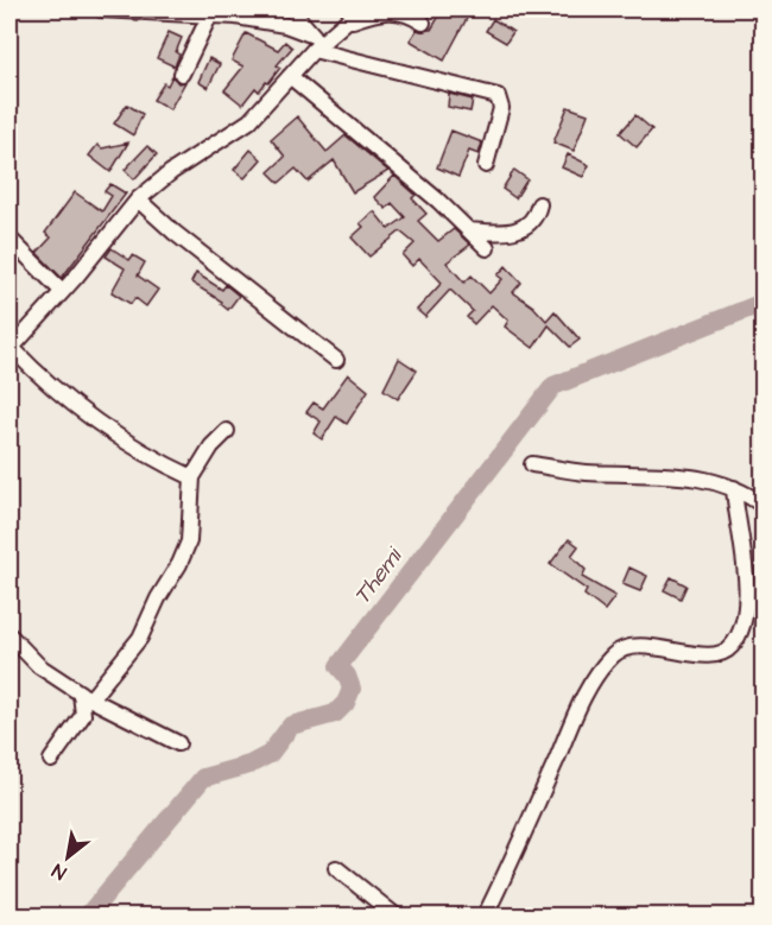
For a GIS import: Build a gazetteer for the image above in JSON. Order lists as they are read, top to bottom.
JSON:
{
  "water": ["Themi"],
  "north": "bottom left"
}
